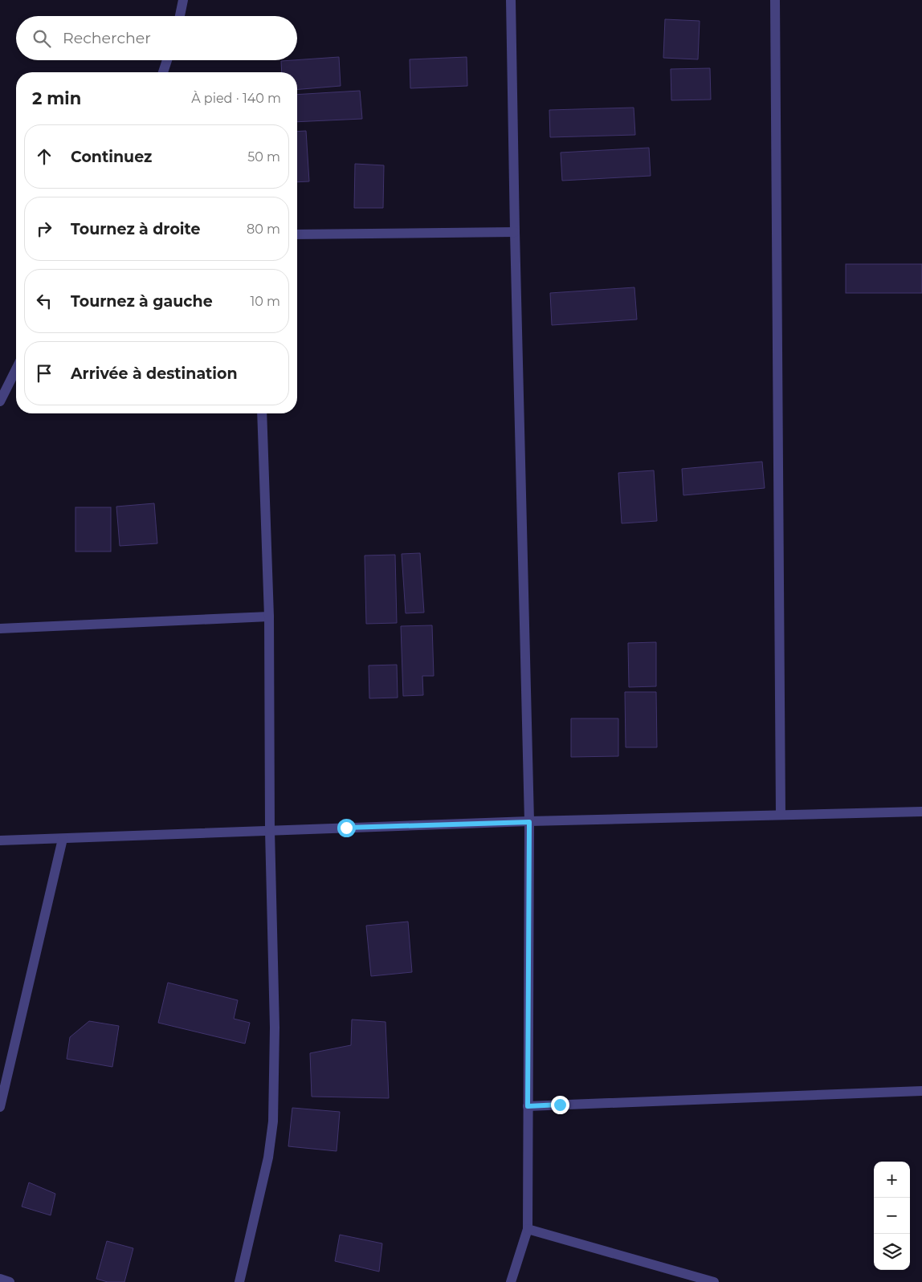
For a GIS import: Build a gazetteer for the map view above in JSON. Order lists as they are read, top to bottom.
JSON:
{
  "page": {
    "search": "Rechercher",
    "heading": ["2 min", "À pied · 140 m"],
    "list": [
      ["Continuez", "50 m"],
      ["Tournez à droite", "80 m"],
      ["Tournez à gauche", "10 m"],
      "Arrivée à destination"
    ],
    "map_buttons": ["+", "−"]
  }
}
